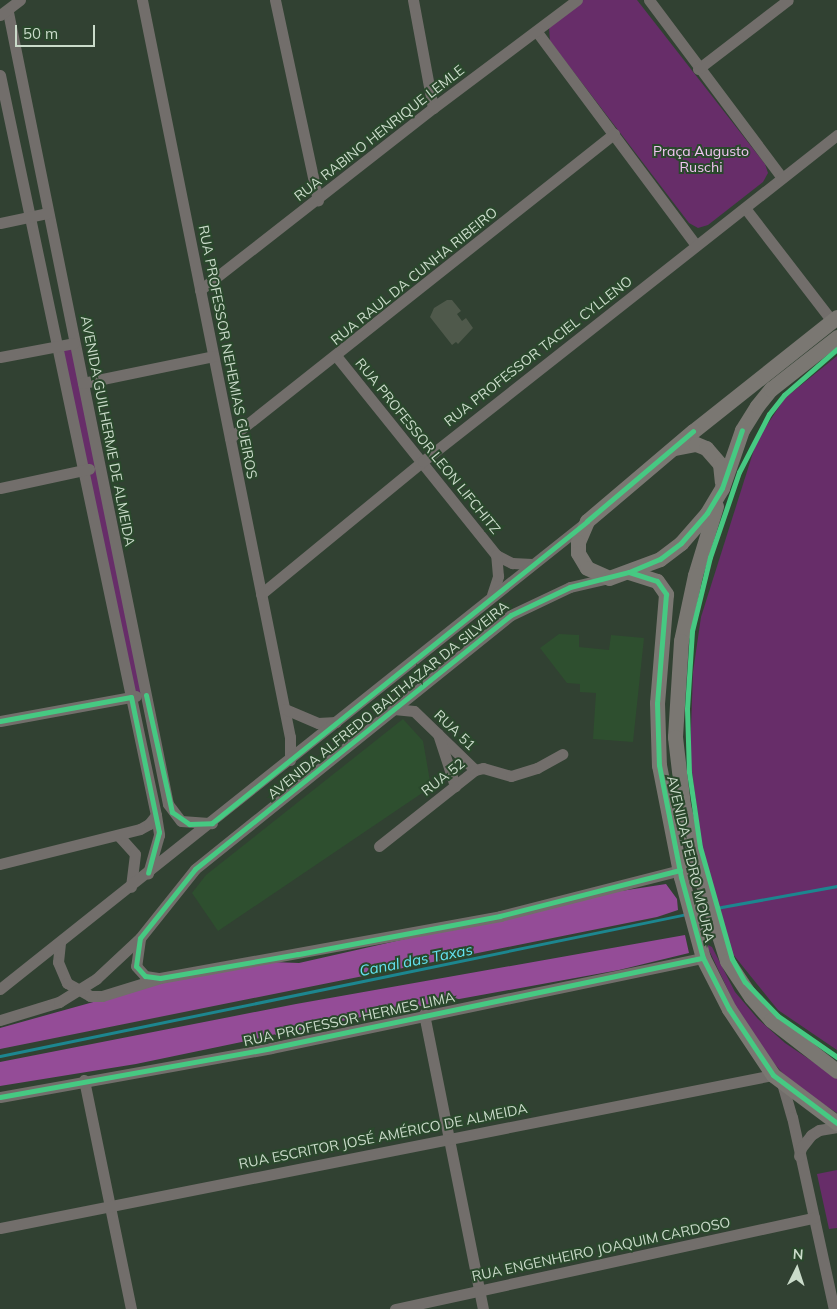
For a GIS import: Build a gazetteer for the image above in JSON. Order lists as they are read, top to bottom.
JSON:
{
  "streets": {
    "main road": ["AVENIDA ALFREDO BALTHAZAR DA SILVEIRA", "AVENIDA PEDRO MOURA"],
    "street": [
      "RUA RABINO HENRIQUE LEMLE",
      "RUA RAUL DA CUNHA RIBEIRO",
      "RUA PROFESSOR TACIEL CYLLENO",
      "RUA PROFESSOR NEHEMIAS GUEIROS",
      "AVENIDA GUILHERME DE ALMEIDA",
      "RUA PROFESSOR LEON LIFCHITZ",
      "RUA 51",
      "RUA 52",
      "RUA PROFESSOR HERMES LIMA",
      "RUA ESCRITOR JOSÉ AMÉRICO DE ALMEIDA",
      "RUA ENGENHEIRO JOAQUIM CARDOSO"
    ]
  },
  "crossings": [
    ["RUA RABINO HENRIQUE LEMLE", "RUA PROFESSOR NEHEMIAS GUEIROS"],
    ["RUA RAUL DA CUNHA RIBEIRO", "RUA PROFESSOR NEHEMIAS GUEIROS"],
    ["RUA RAUL DA CUNHA RIBEIRO", "RUA PROFESSOR LEON LIFCHITZ"],
    ["RUA PROFESSOR TACIEL CYLLENO", "RUA PROFESSOR NEHEMIAS GUEIROS"],
    ["RUA PROFESSOR TACIEL CYLLENO", "RUA PROFESSOR LEON LIFCHITZ"],
    ["RUA PROFESSOR NEHEMIAS GUEIROS", "AVENIDA ALFREDO BALTHAZAR DA SILVEIRA"],
    ["AVENIDA GUILHERME DE ALMEIDA", "AVENIDA ALFREDO BALTHAZAR DA SILVEIRA"],
    ["RUA PROFESSOR LEON LIFCHITZ", "AVENIDA ALFREDO BALTHAZAR DA SILVEIRA"],
    ["AVENIDA ALFREDO BALTHAZAR DA SILVEIRA", "RUA 51"],
    ["AVENIDA ALFREDO BALTHAZAR DA SILVEIRA", "AVENIDA PEDRO MOURA"],
    ["RUA 51", "RUA 52"],
    ["AVENIDA PEDRO MOURA", "RUA PROFESSOR HERMES LIMA"],
    ["AVENIDA PEDRO MOURA", "RUA ESCRITOR JOSÉ AMÉRICO DE ALMEIDA"]
  ],
  "water": ["Canal das Taxas"],
  "parks": ["Praça Augusto Ruschi"],
  "scale_bar": "50 m",
  "north": "top"
}
